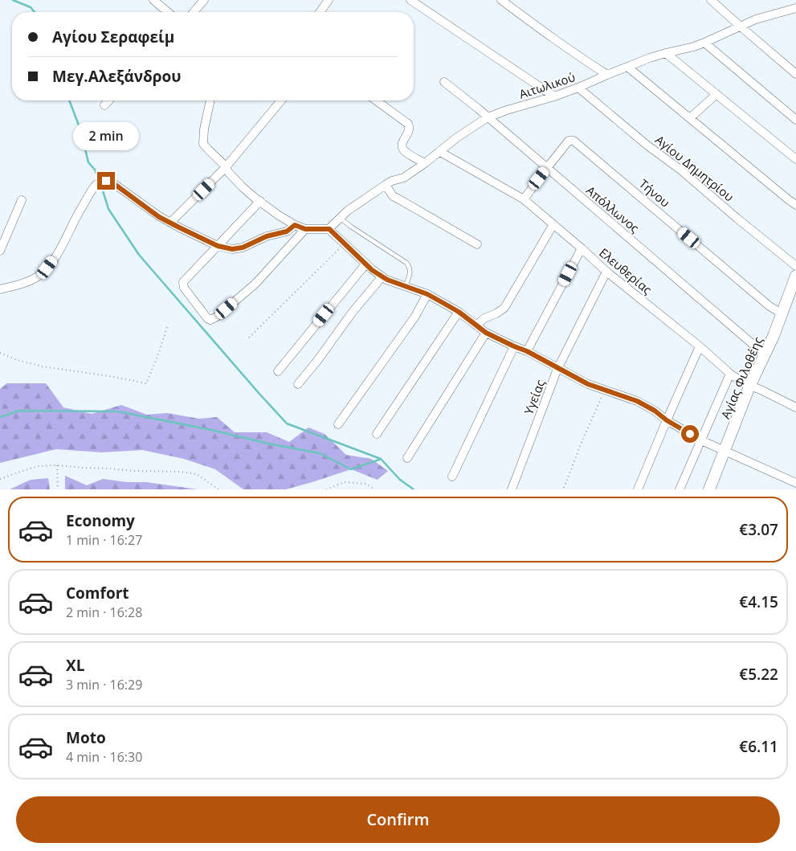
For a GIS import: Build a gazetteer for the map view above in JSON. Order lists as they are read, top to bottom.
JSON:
{
  "streets": {
    "street": [
      "Αιτωλικού",
      "Αγίου Δημητρίου",
      "Τήνου",
      "Απόλλωνος",
      "Ελευθερίας",
      "Αγίας Φιλοθέης",
      "Υγείας"
    ]
  },
  "crossings": [
    ["Αιτωλικού", "Αγίου Δημητρίου"],
    ["Αιτωλικού", "Απόλλωνος"],
    ["Αιτωλικού", "Ελευθερίας"],
    ["Τήνου", "Απόλλωνος"],
    ["Τήνου", "Ελευθερίας"],
    ["Τήνου", "Αγίας Φιλοθέης"],
    ["Απόλλωνος", "Αγίας Φιλοθέης"],
    ["Ελευθερίας", "Αγίας Φιλοθέης"],
    ["Ελευθερίας", "Υγείας"]
  ],
  "page": {
    "banner": ["Αγίου Σεραφείμ", "Μεγ.Αλεξάνδρου"],
    "bubble": "2 min",
    "list": [
      {
        "name": "Economy",
        "note": "1 min · 16:27",
        "value": "€3.07"
      },
      {
        "name": "Comfort",
        "note": "2 min · 16:28",
        "value": "€4.15"
      },
      {
        "name": "XL",
        "note": "3 min · 16:29",
        "value": "€5.22"
      },
      {
        "name": "Moto",
        "note": "4 min · 16:30",
        "value": "€6.11"
      }
    ],
    "buttons": "Confirm"
  }
}
